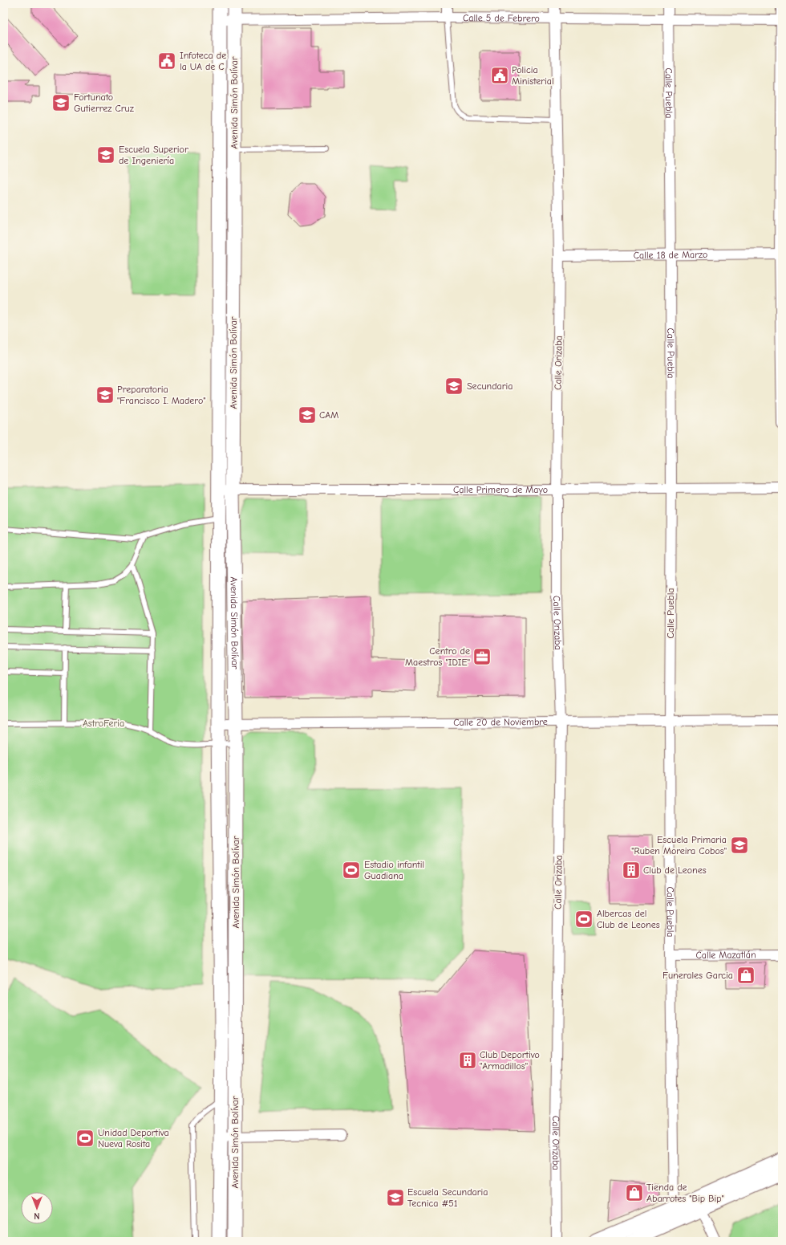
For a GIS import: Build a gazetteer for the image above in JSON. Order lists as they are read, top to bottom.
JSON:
{
  "streets": {
    "street": [
      "Calle 5 de Febrero",
      "Calle Puebla",
      "Avenida Simón Bolívar",
      "Calle 18 de Marzo",
      "Calle Orizaba",
      "Calle Primero de Mayo",
      "Calle 20 de Noviembre",
      "Calle Mazatlán"
    ]
  },
  "crossings": [
    ["Calle 5 de Febrero", "Calle Puebla"],
    ["Calle 5 de Febrero", "Avenida Simón Bolívar"],
    ["Calle 5 de Febrero", "Calle Orizaba"],
    ["Calle Puebla", "Calle 18 de Marzo"],
    ["Calle Puebla", "Calle Primero de Mayo"],
    ["Calle Puebla", "Calle 20 de Noviembre"],
    ["Calle Puebla", "Calle Mazatlán"],
    ["Avenida Simón Bolívar", "Calle Primero de Mayo"],
    ["Avenida Simón Bolívar", "Calle 20 de Noviembre"],
    ["Calle 18 de Marzo", "Calle Orizaba"],
    ["Calle Orizaba", "Calle Primero de Mayo"],
    ["Calle Orizaba", "Calle 20 de Noviembre"]
  ],
  "parks": ["AstroFeria"],
  "places": {
    "public building": ["Infoteca de la UA de C", "Policia Ministerial"],
    "school or university": [
      "Fortunato Gutierrez Cruz",
      "Escuela Superior de Ingeniería",
      "Secundaria",
      "Preparatoria \"Francisco I. Madero\"",
      "CAM",
      "Escuela Primaria \"Ruben Moreira Cobos\"",
      "Escuela Secundaria Tecnica #51"
    ],
    "office": ["Centro de Maestros \"IDIE\""],
    "sports": ["Estadio infantil Guadiana", "Albercas del Club de Leones", "Unidad Deportiva Nueva Rosita"],
    "building": ["Club de Leones", "Club Deportivo \"Armadillos\""],
    "shop": ["Funerales Garcia", "Tienda de Abarrotes \"Bip Bip\""]
  },
  "north": "bottom"
}
